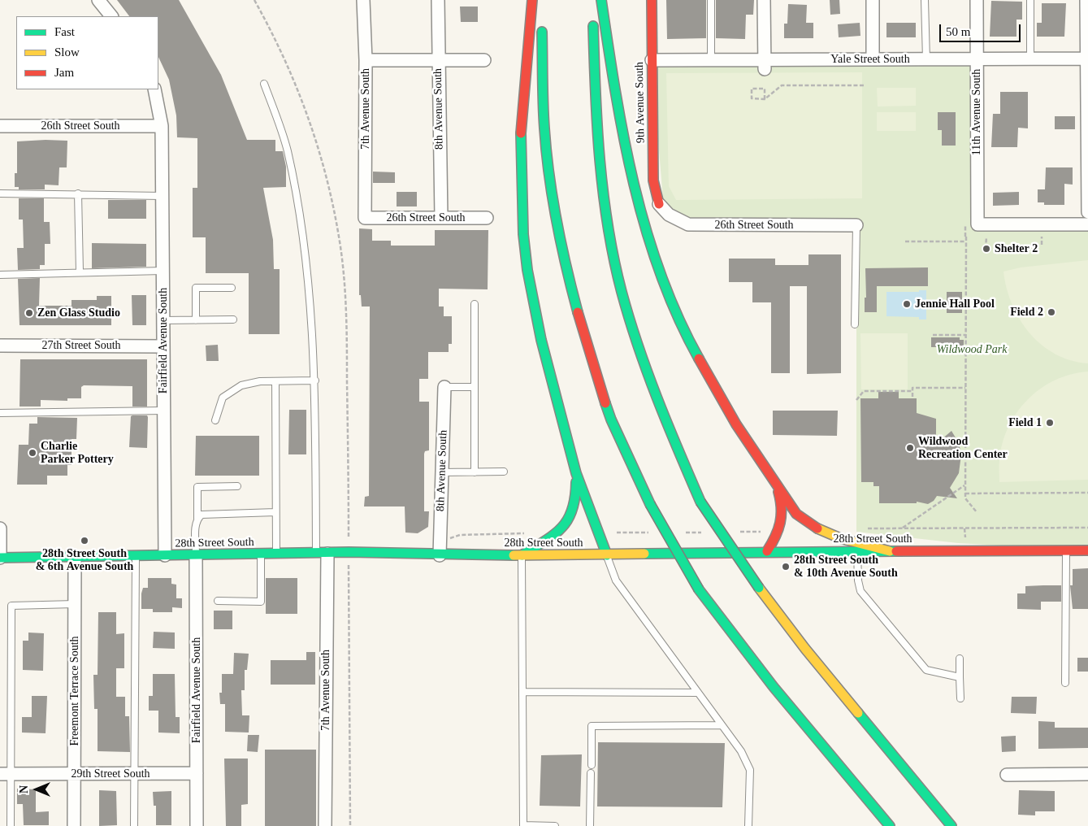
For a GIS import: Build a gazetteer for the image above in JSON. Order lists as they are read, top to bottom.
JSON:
{
  "streets": {
    "main road": ["9th Avenue South", "28th Street South"],
    "street": [
      "Yale Street South",
      "7th Avenue South",
      "8th Avenue South",
      "11th Avenue South",
      "26th Street South",
      "Fairfield Avenue South",
      "27th Street South",
      "Freemont Terrace South",
      "29th Street South"
    ]
  },
  "crossings": [
    ["Yale Street South", "9th Avenue South"],
    ["Yale Street South", "11th Avenue South"],
    ["9th Avenue South", "26th Street South"],
    ["7th Avenue South", "26th Street South"],
    ["7th Avenue South", "28th Street South"],
    ["8th Avenue South", "26th Street South"],
    ["8th Avenue South", "28th Street South"],
    ["26th Street South", "Fairfield Avenue South"],
    ["Fairfield Avenue South", "27th Street South"],
    ["Fairfield Avenue South", "28th Street South"],
    ["Fairfield Avenue South", "29th Street South"],
    ["28th Street South", "Freemont Terrace South"],
    ["Freemont Terrace South", "29th Street South"]
  ],
  "parks": ["Wildwood Park"],
  "places": [
    "Shelter 2",
    "Jennie Hall Pool",
    "Field 2",
    "Zen Glass Studio",
    "Field 1",
    "Wildwood Recreation Center",
    "Charlie Parker Pottery",
    "28th Street South & 6th Avenue South",
    "28th Street South & 10th Avenue South"
  ],
  "legend": ["Fast", "Slow", "Jam"],
  "scale_bar": "50 m",
  "north": "left"
}
